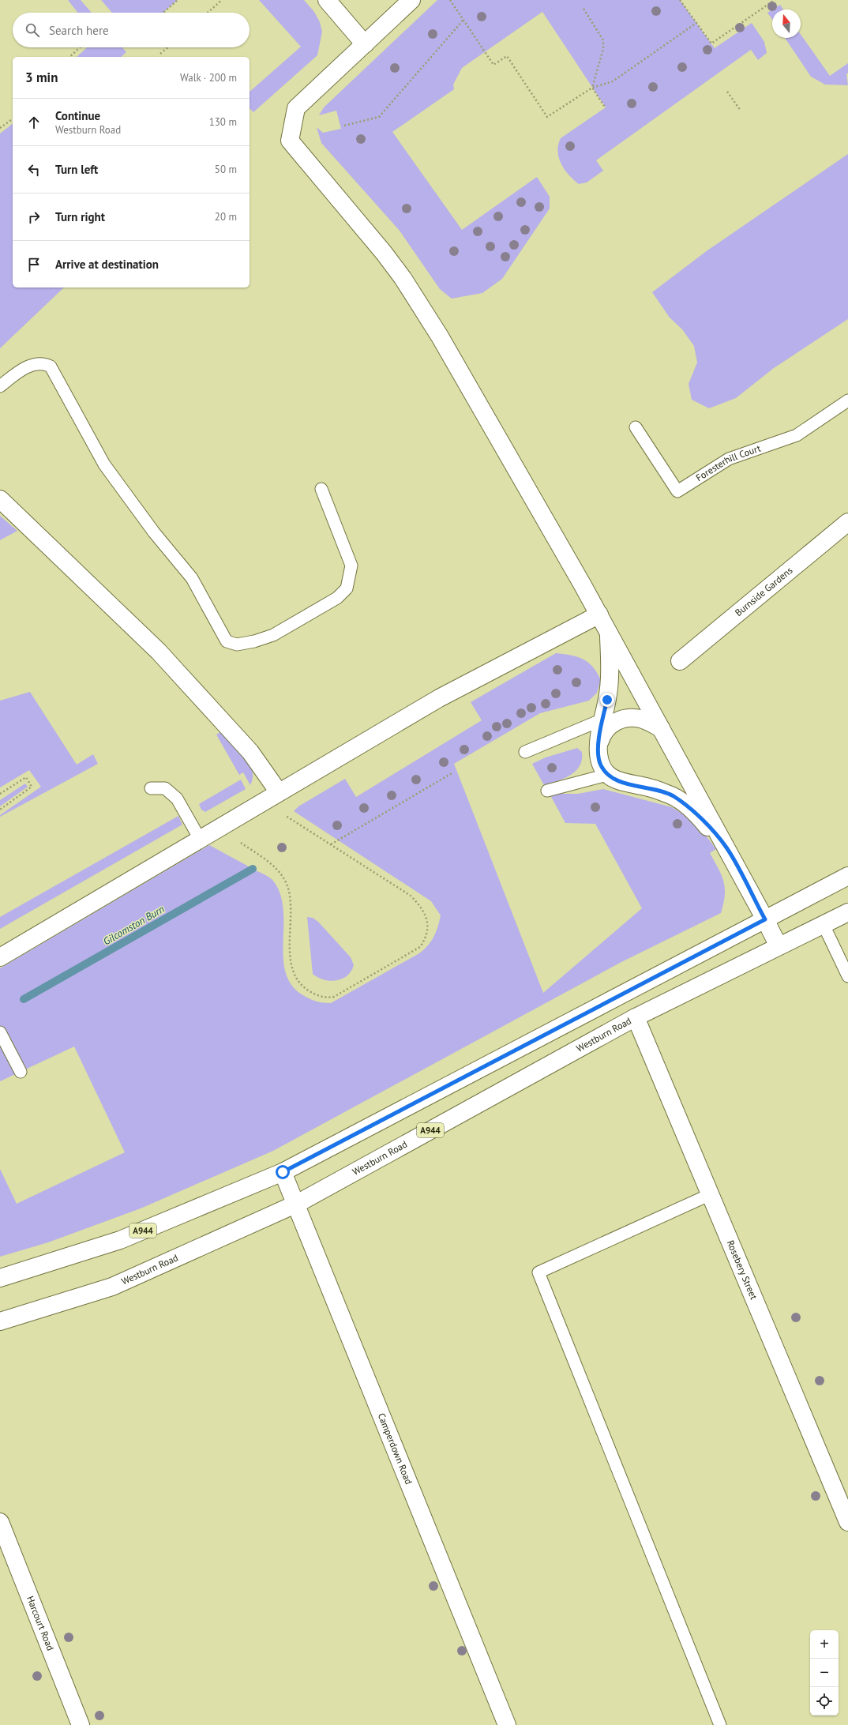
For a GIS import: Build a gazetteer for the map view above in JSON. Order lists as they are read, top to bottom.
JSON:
{
  "streets": {
    "street": [
      "Burnside Gardens",
      "Westburn Road",
      "A944",
      "Rosebery Street",
      "Camperdown Road",
      "Harcourt Road"
    ],
    "lane": ["Foresterhill Court"]
  },
  "crossings": [
    ["Westburn Road", "Rosebery Street"],
    ["Westburn Road", "Camperdown Road"],
    ["A944", "Camperdown Road"]
  ],
  "water": ["Gilcomston Burn"],
  "north": "top",
  "page": {
    "search": "Search here",
    "heading": ["3 min", "Walk · 200 m"],
    "list": [
      ["Continue", "Westburn Road", "130 m"],
      ["Turn left", "50 m"],
      ["Turn right", "20 m"],
      "Arrive at destination"
    ],
    "map_buttons": ["+", "−"]
  }
}
